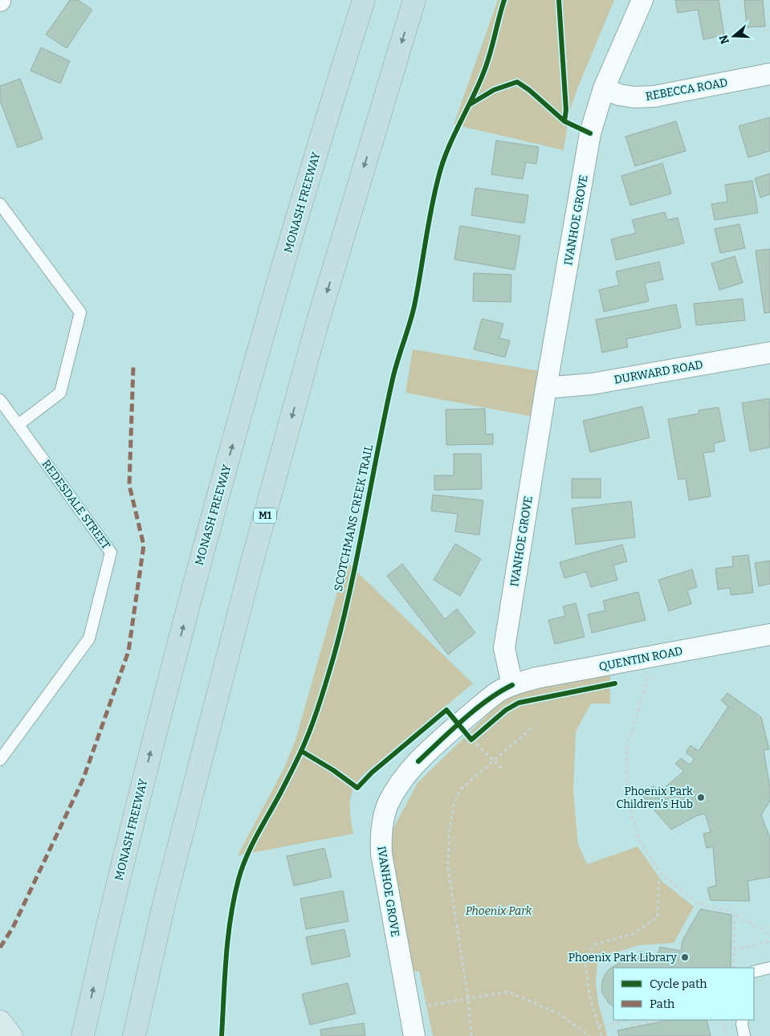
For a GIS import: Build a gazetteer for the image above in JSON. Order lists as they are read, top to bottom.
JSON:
{
  "streets": {
    "highway": ["MONASH FREEWAY", "M1"],
    "street": [
      "REBECCA ROAD",
      "IVANHOE GROVE",
      "DURWARD ROAD",
      "QUENTIN ROAD"
    ],
    "lane": ["REDESDALE STREET"],
    "cycle path": ["SCOTCHMANS CREEK TRAIL"]
  },
  "crossings": [
    ["REBECCA ROAD", "IVANHOE GROVE"],
    ["IVANHOE GROVE", "DURWARD ROAD"],
    ["IVANHOE GROVE", "QUENTIN ROAD"]
  ],
  "parks": ["Phoenix Park"],
  "places": ["Phoenix Park Children's Hub", "Phoenix Park Library"],
  "legend": ["Cycle path", "Path"],
  "north": "left"
}
